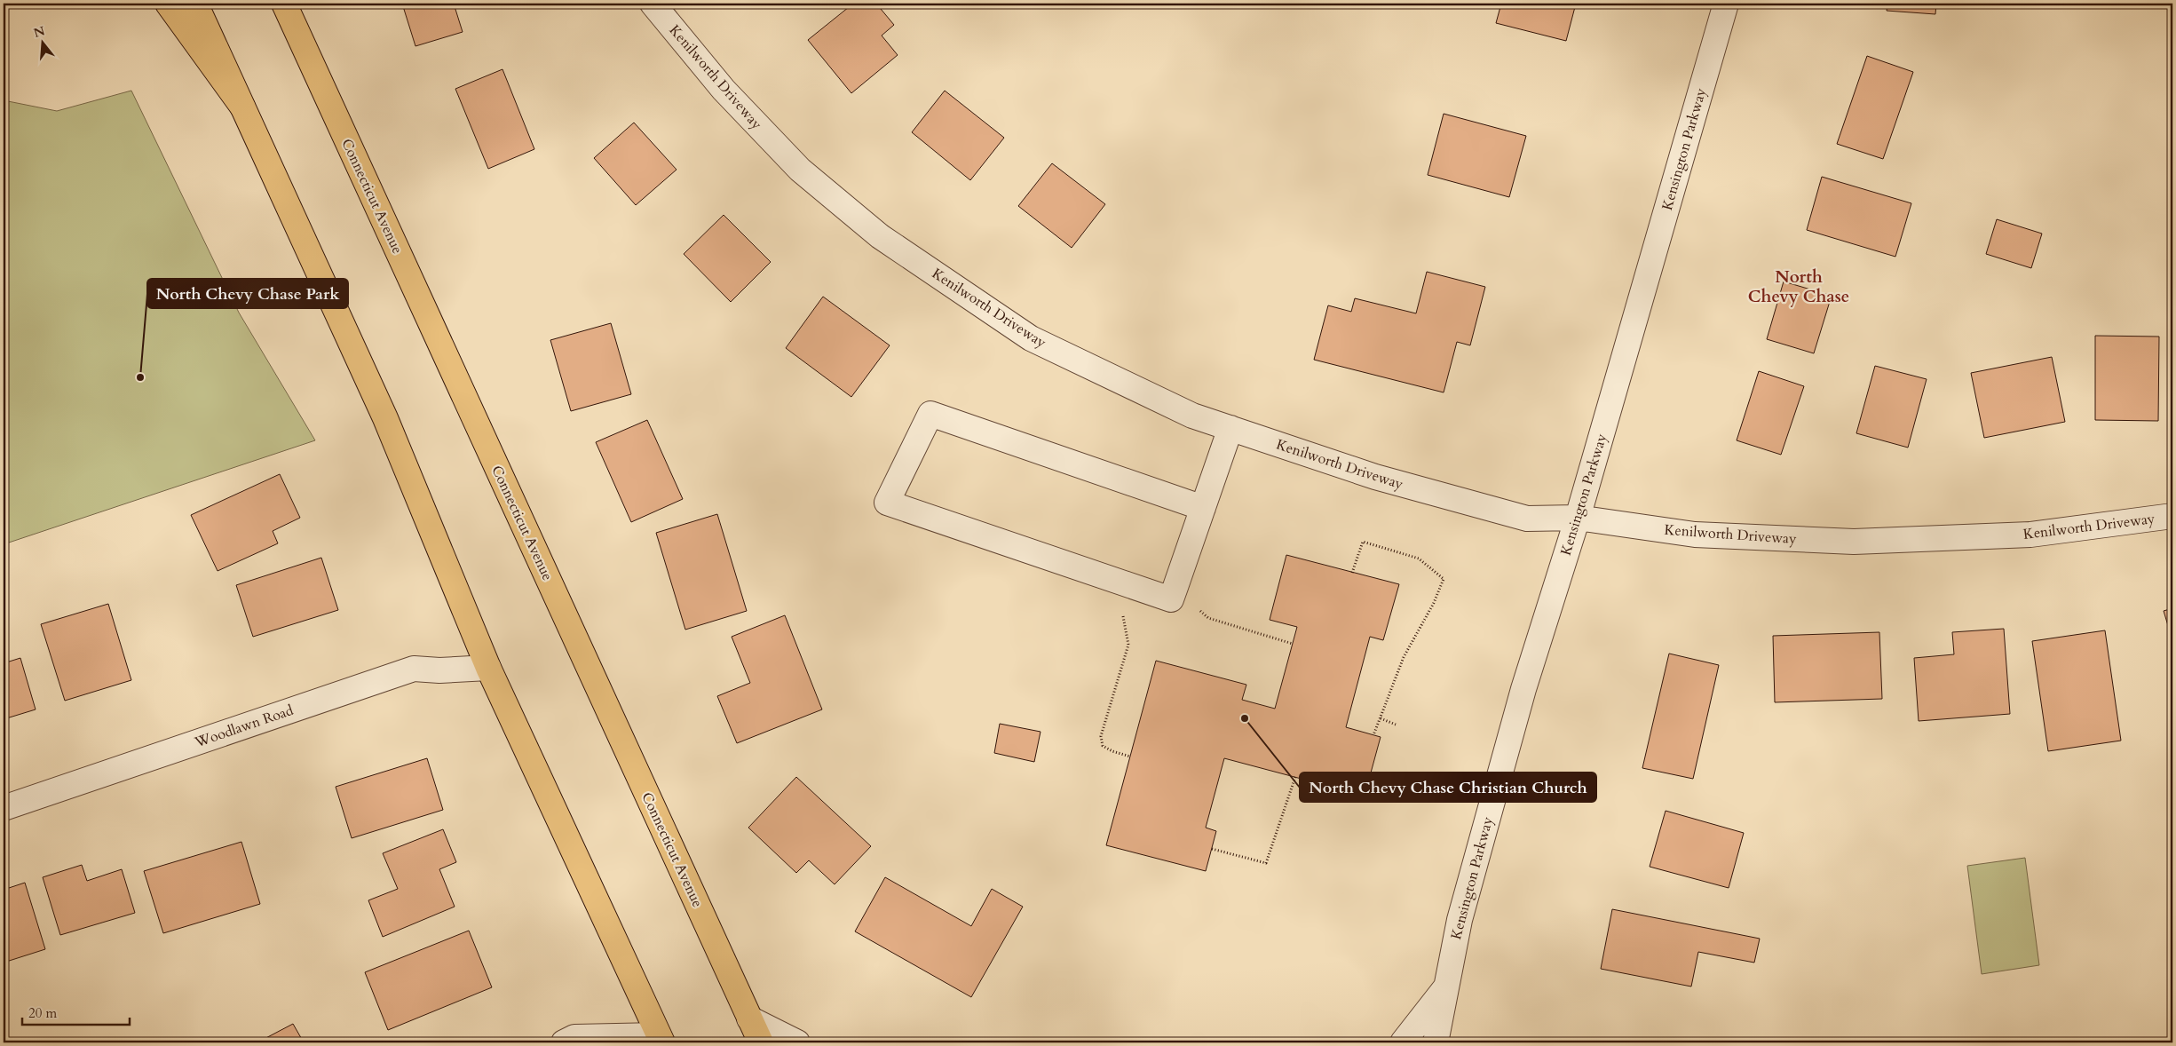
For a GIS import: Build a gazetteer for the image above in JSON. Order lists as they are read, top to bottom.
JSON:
{
  "streets": {
    "main road": ["Connecticut Avenue"],
    "street": ["Kenilworth Driveway", "Kensington Parkway", "Woodlawn Road"]
  },
  "crossings": [
    ["Kenilworth Driveway", "Kensington Parkway"]
  ],
  "districts": ["North Chevy Chase"],
  "places": ["North Chevy Chase Park", "North Chevy Chase Christian Church"],
  "scale_bar": "20 m",
  "north": "top"
}
